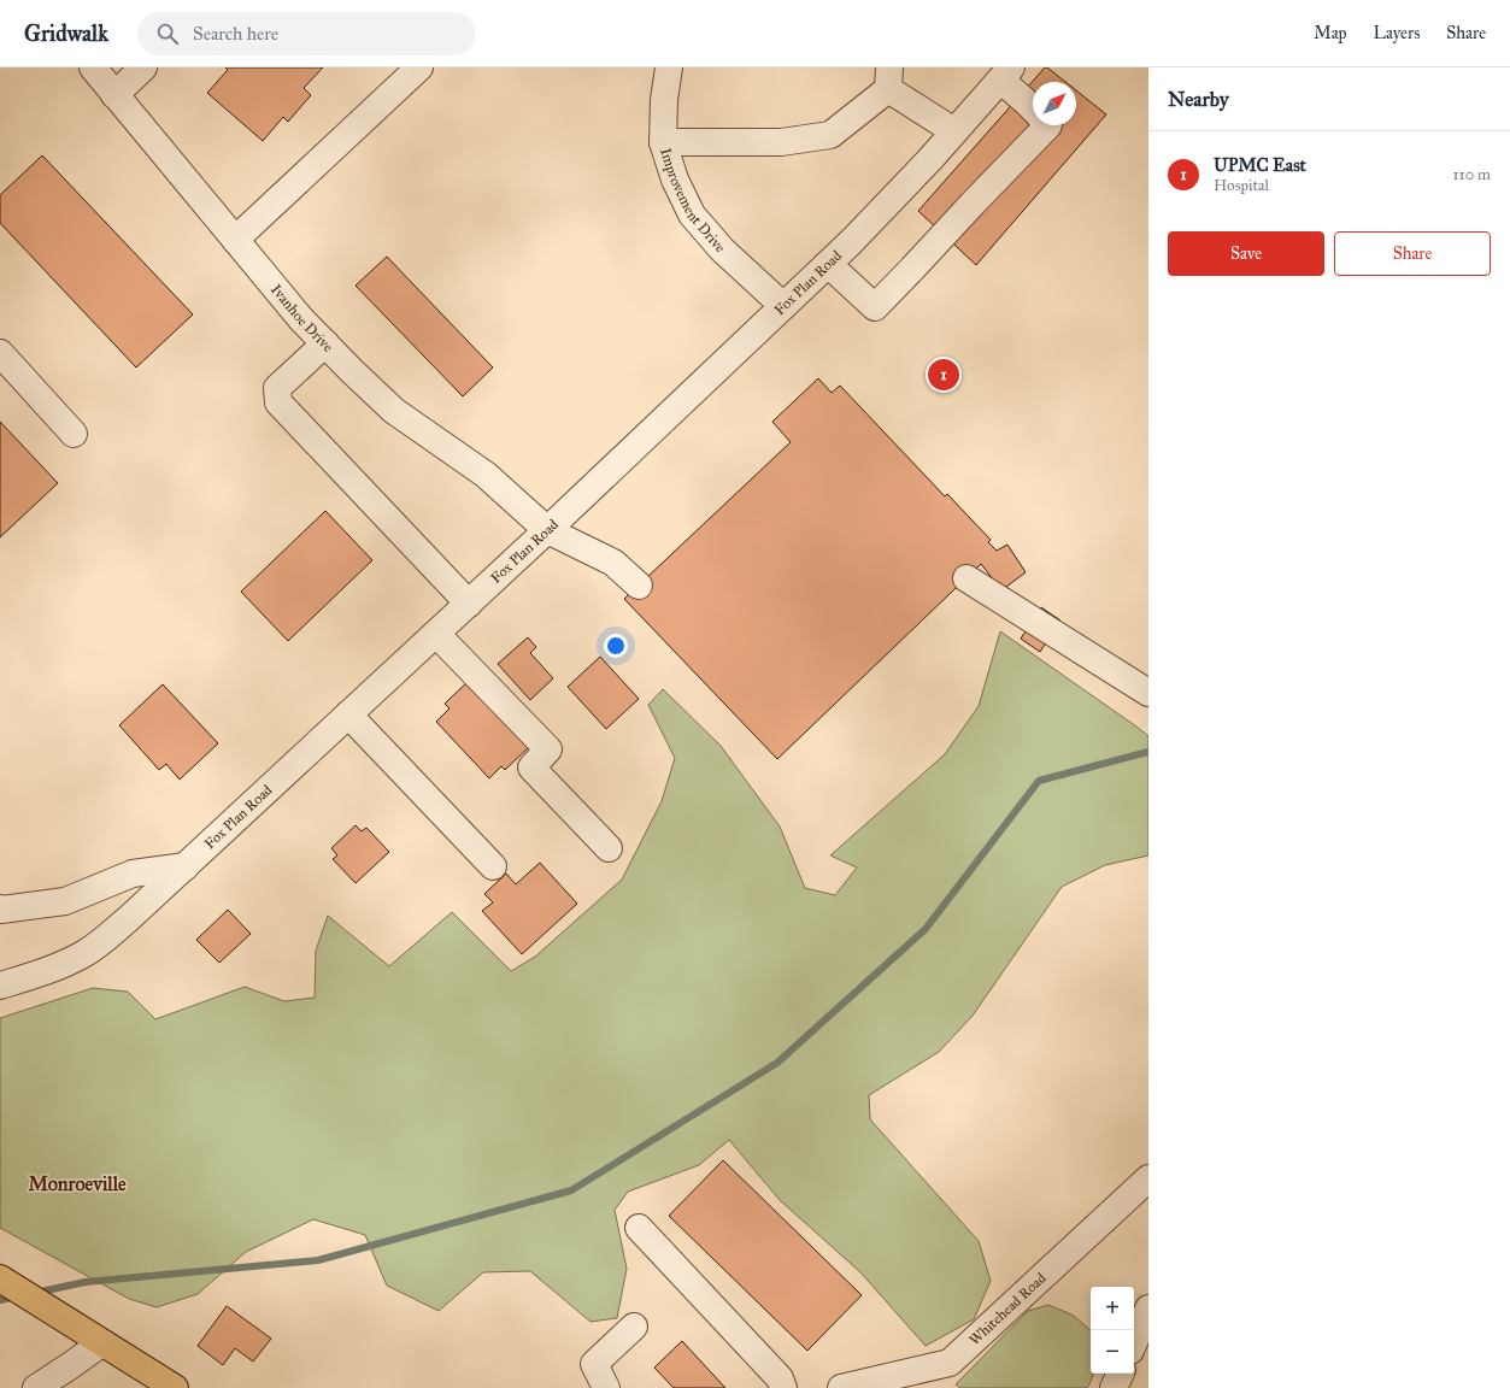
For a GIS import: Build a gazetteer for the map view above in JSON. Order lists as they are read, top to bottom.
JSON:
{
  "streets": {
    "street": [
      "Improvement Drive",
      "Fox Plan Road",
      "Ivanhoe Drive",
      "Whitehead Road"
    ]
  },
  "crossings": [
    ["Improvement Drive", "Fox Plan Road"],
    ["Fox Plan Road", "Ivanhoe Drive"]
  ],
  "districts": ["Monroeville"],
  "north": "top right",
  "page": {
    "header": "Gridwalk",
    "search": "Search here",
    "nav": ["Map", "Layers", "Share"],
    "heading": "Nearby",
    "list": [
      {
        "mark": "1",
        "name": "UPMC East",
        "note": "Hospital",
        "value": "110 m"
      }
    ],
    "buttons": ["Save", "Share"],
    "pins": "1",
    "map_buttons": ["+", "−"]
  }
}
